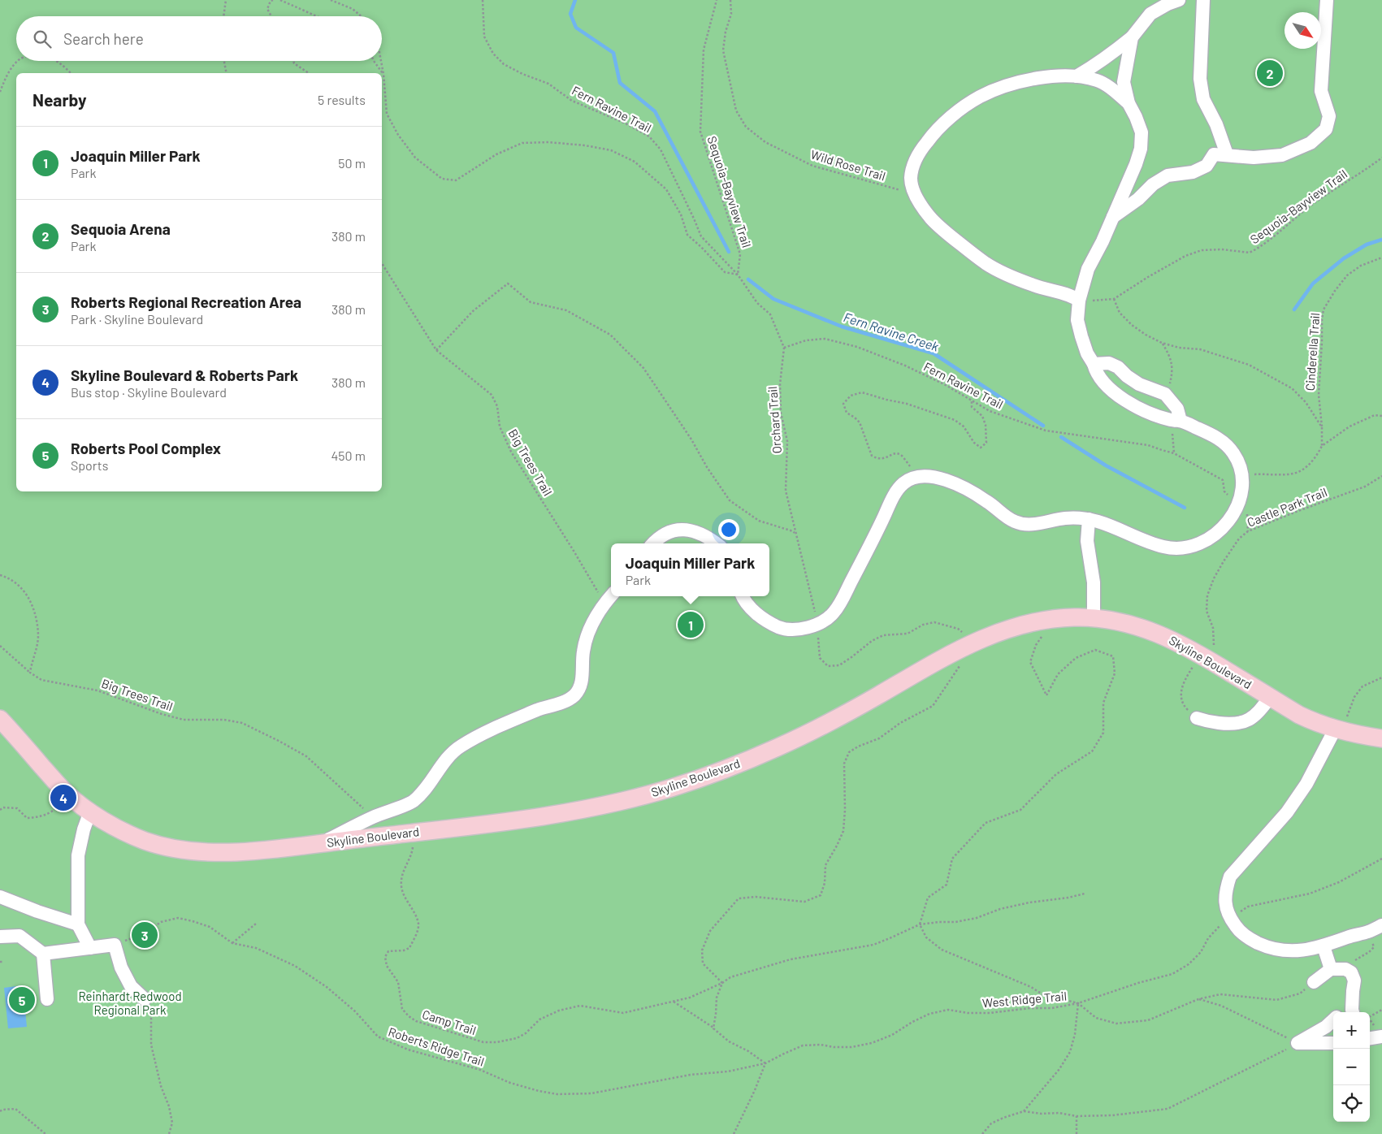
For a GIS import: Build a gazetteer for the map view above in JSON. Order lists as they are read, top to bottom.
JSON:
{
  "streets": {
    "main road": ["Skyline Boulevard"],
    "path": [
      "Fern Ravine Trail",
      "Wild Rose Trail",
      "Sequoia-Bayview Trail",
      "Cinderella Trail",
      "Orchard Trail",
      "Big Trees Trail",
      "Castle Park Trail",
      "West Ridge Trail",
      "Camp Trail",
      "Roberts Ridge Trail"
    ]
  },
  "crossings": [
    ["Fern Ravine Trail", "Sequoia-Bayview Trail"],
    ["Fern Ravine Trail", "Orchard Trail"],
    ["Sequoia-Bayview Trail", "Orchard Trail"],
    ["Orchard Trail", "Skyline Boulevard"],
    ["Skyline Boulevard", "Camp Trail"],
    ["West Ridge Trail", "Roberts Ridge Trail"]
  ],
  "water": ["Fern Ravine Creek"],
  "parks": ["Reinhardt Redwood Regional Park"],
  "north": "bottom right",
  "page": {
    "search": "Search here",
    "pins": [
      "2",
      "1",
      "4",
      "3",
      "5"
    ],
    "heading": ["Nearby", "5 results"],
    "list": [
      {
        "mark": "1",
        "name": "Joaquin Miller Park",
        "note": "Park",
        "value": "50 m"
      },
      {
        "mark": "2",
        "name": "Sequoia Arena",
        "note": "Park",
        "value": "380 m"
      },
      {
        "mark": "3",
        "name": "Roberts Regional Recreation Area",
        "note": "Park · Skyline Boulevard",
        "value": "380 m"
      },
      {
        "mark": "4",
        "name": "Skyline Boulevard & Roberts Park",
        "note": "Bus stop · Skyline Boulevard",
        "value": "380 m"
      },
      {
        "mark": "5",
        "name": "Roberts Pool Complex",
        "note": "Sports",
        "value": "450 m"
      }
    ],
    "popup": ["Joaquin Miller Park", "Park"],
    "map_buttons": ["+", "−"]
  }
}
